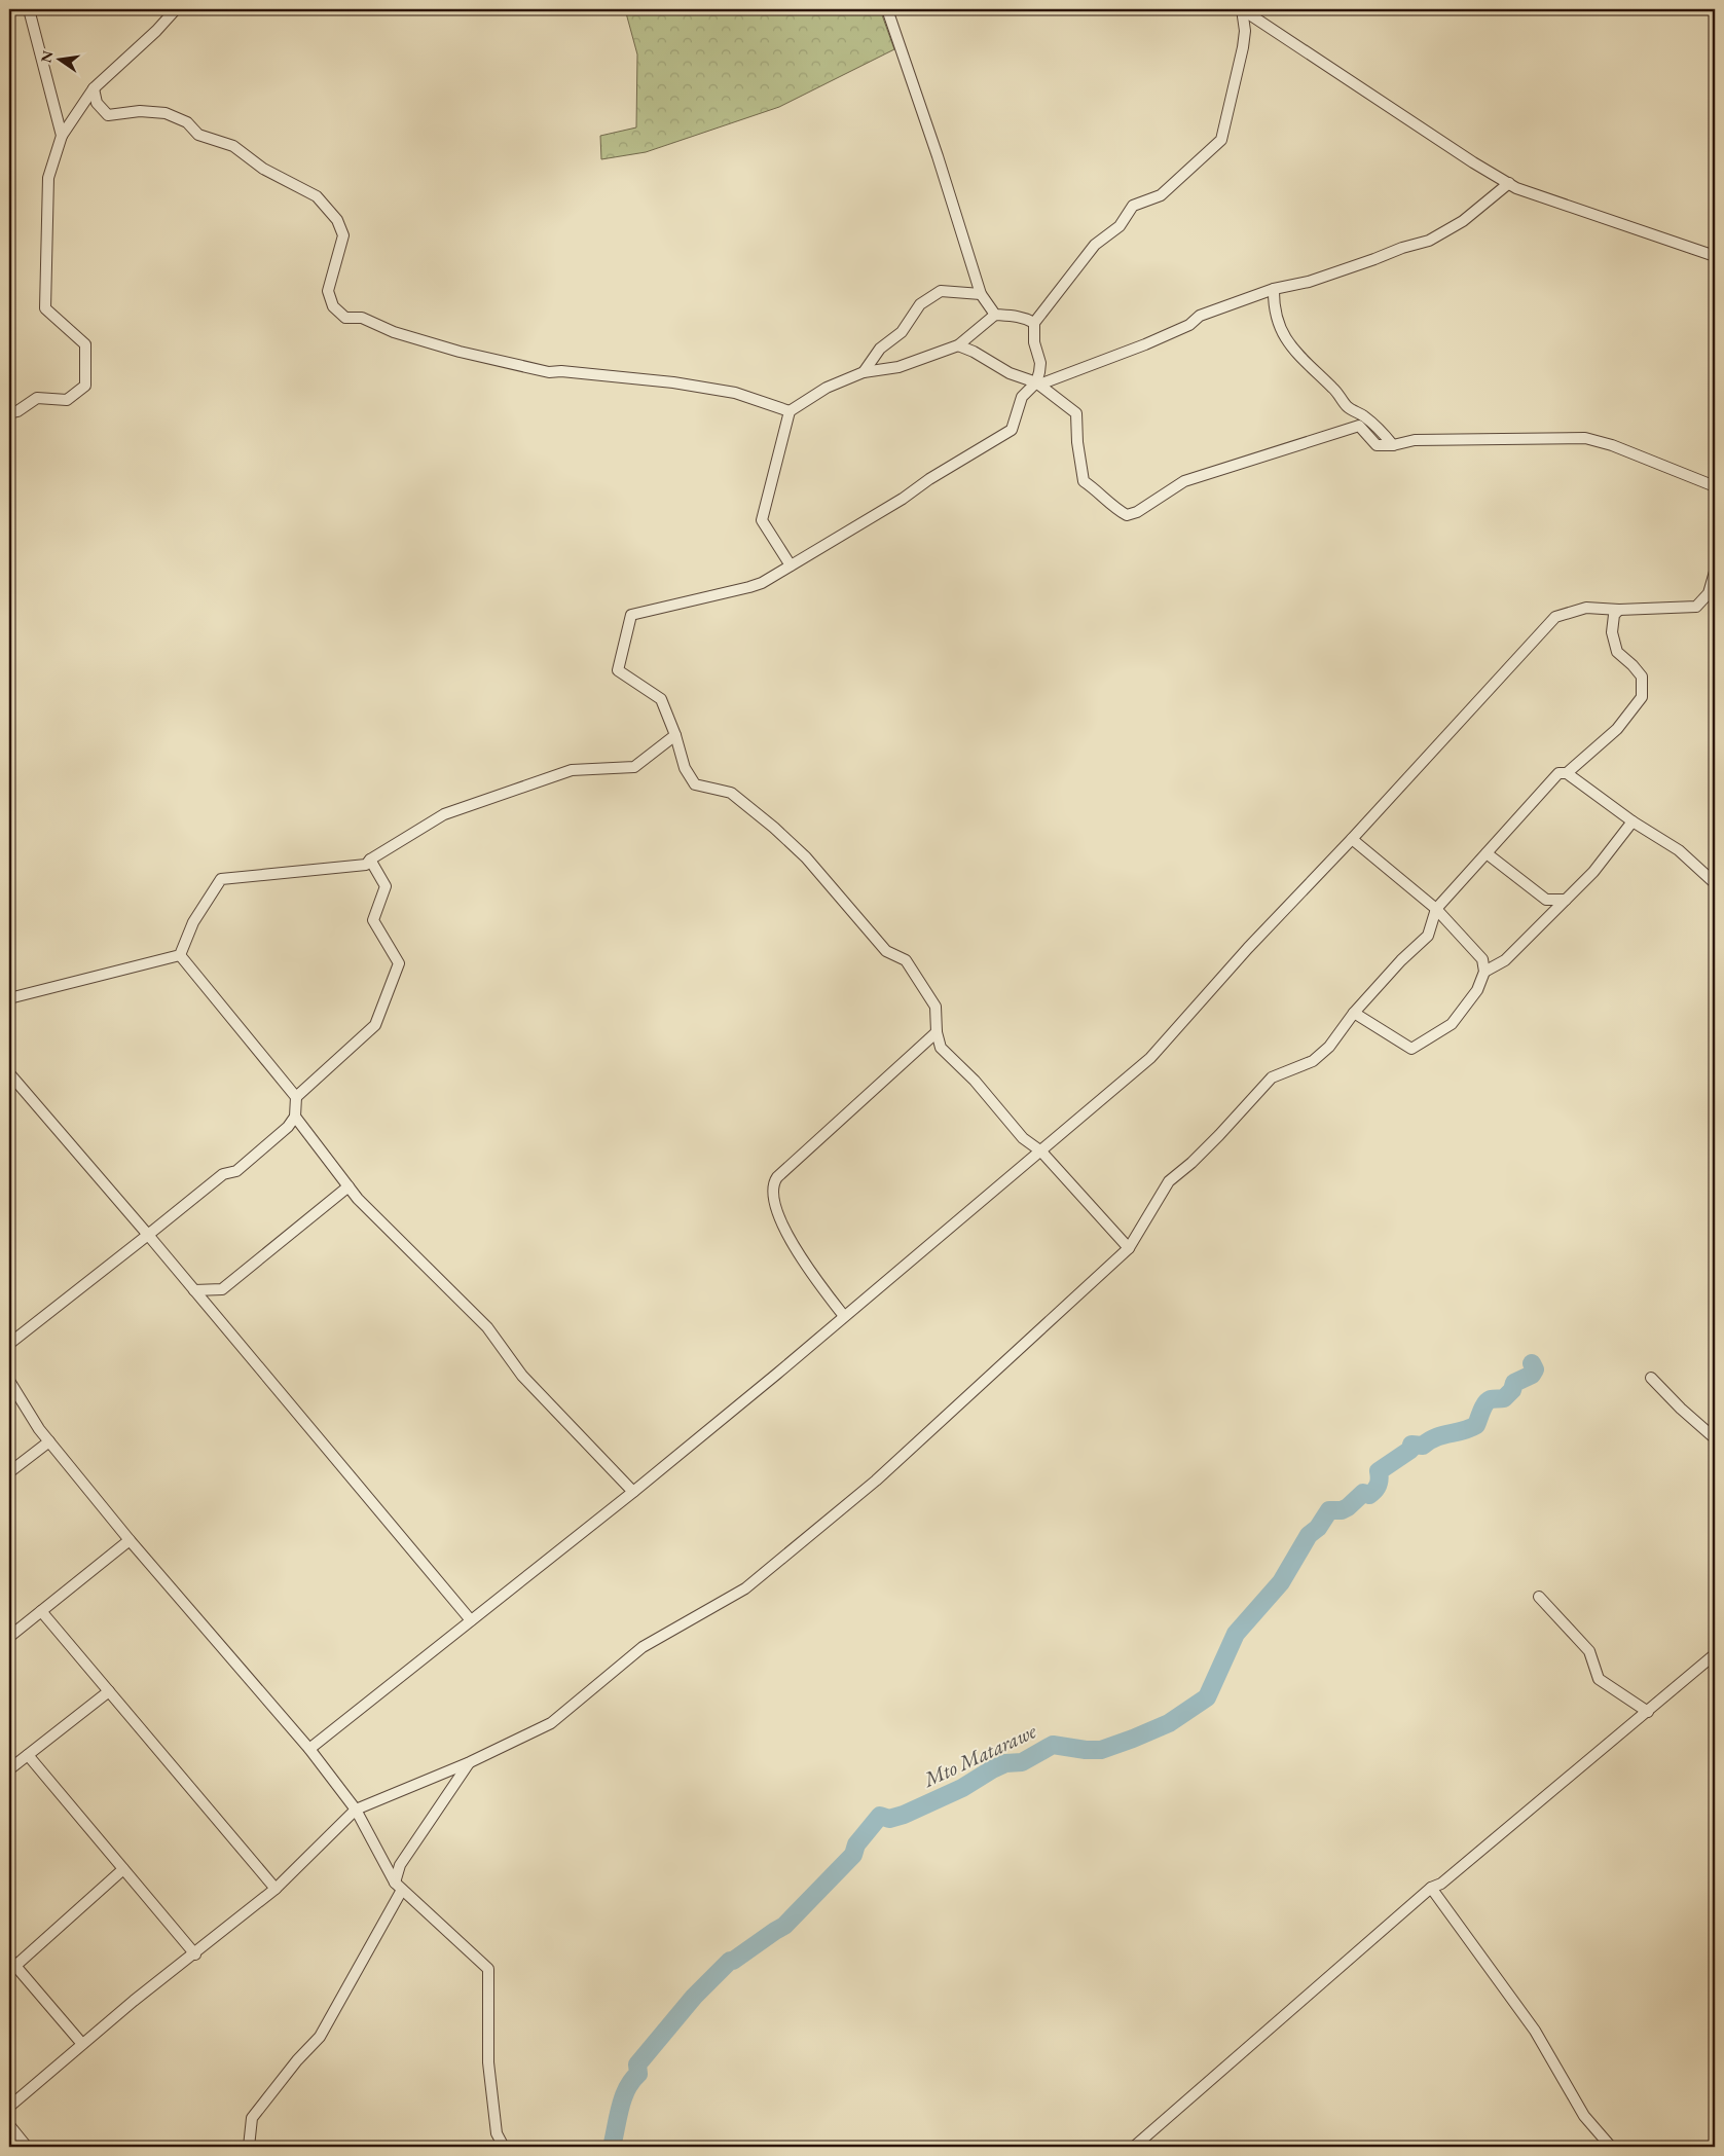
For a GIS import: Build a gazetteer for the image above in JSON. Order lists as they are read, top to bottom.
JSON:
{
  "water": ["Mto Matarawe"],
  "north": "left"
}
